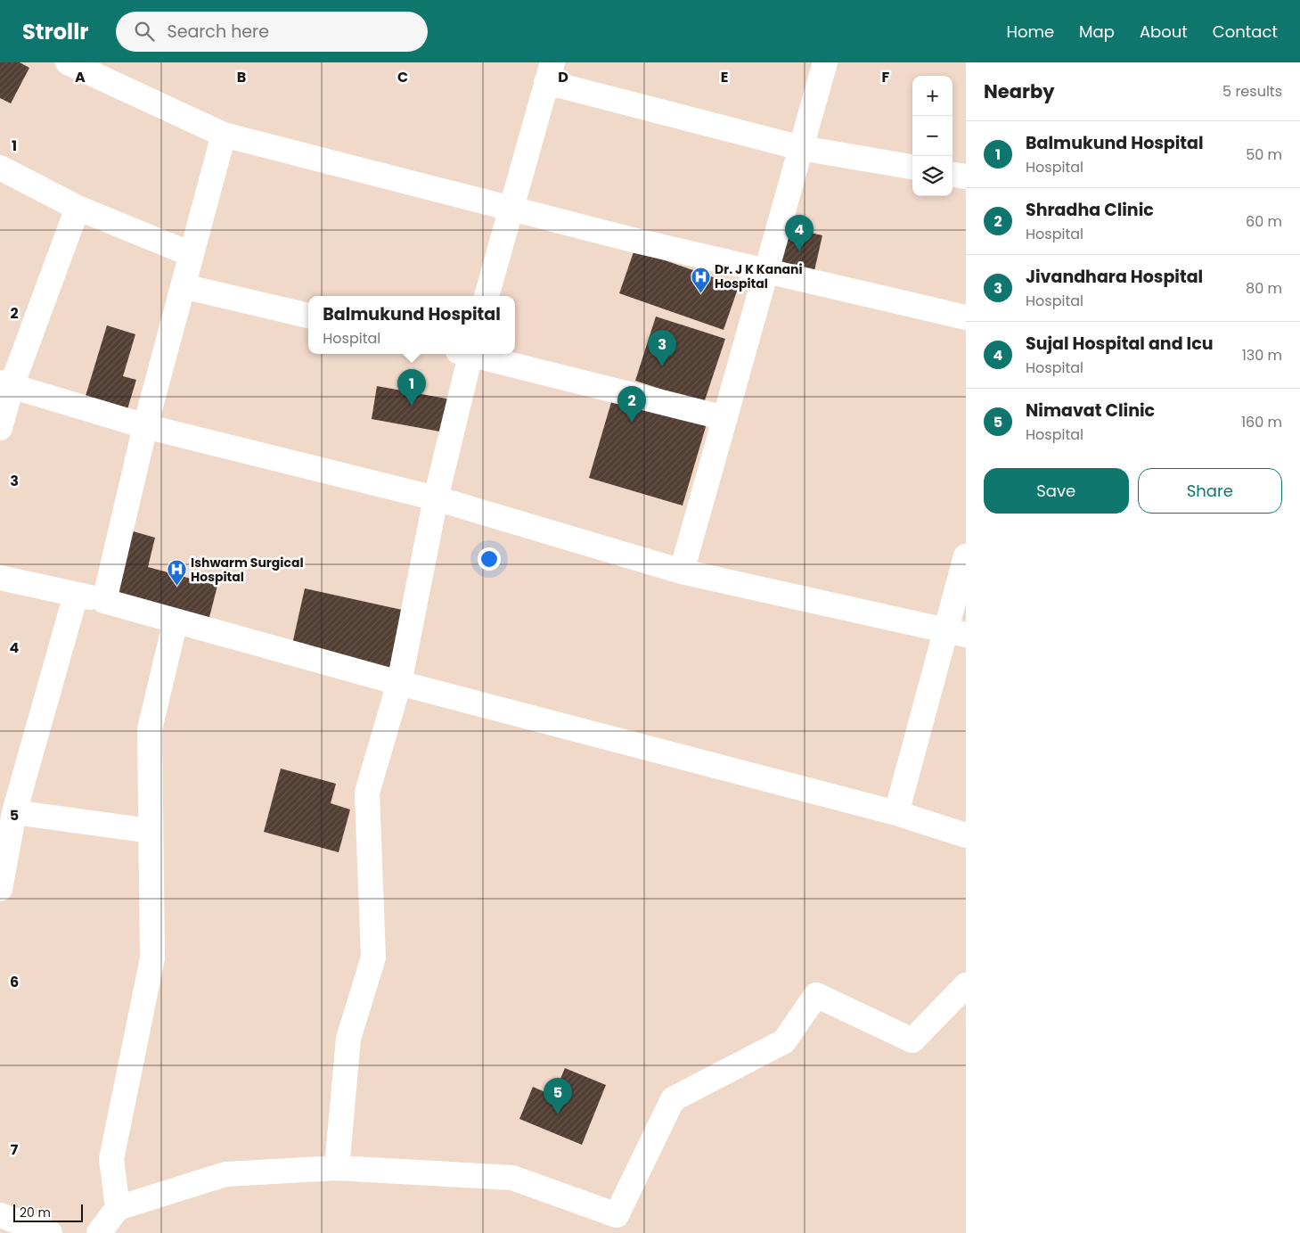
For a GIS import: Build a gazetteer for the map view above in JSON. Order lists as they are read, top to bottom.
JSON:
{
  "places": {
    "hospital": ["Dr. J K Kanani Hospital", "Ishwarm Surgical Hospital"]
  },
  "scale_bar": "20 m",
  "page": {
    "header": "Strollr",
    "search": "Search here",
    "nav": [
      "Home",
      "Map",
      "About",
      "Contact"
    ],
    "heading": ["Nearby", "5 results"],
    "map_buttons": ["+", "−"],
    "list": [
      {
        "mark": "1",
        "name": "Balmukund Hospital",
        "note": "Hospital",
        "value": "50 m"
      },
      {
        "mark": "2",
        "name": "Shradha Clinic",
        "note": "Hospital",
        "value": "60 m"
      },
      {
        "mark": "3",
        "name": "Jivandhara Hospital",
        "note": "Hospital",
        "value": "80 m"
      },
      {
        "mark": "4",
        "name": "Sujal Hospital and Icu",
        "note": "Hospital",
        "value": "130 m"
      },
      {
        "mark": "5",
        "name": "Nimavat Clinic",
        "note": "Hospital",
        "value": "160 m"
      }
    ],
    "pins": [
      "4",
      "3",
      "1",
      "2",
      "5"
    ],
    "popup": ["Balmukund Hospital", "Hospital"],
    "buttons": ["Save", "Share"],
    "scale": "20 m"
  },
  "grid": {
    "columns": [
      "A",
      "B",
      "C",
      "D",
      "E",
      "F"
    ],
    "rows": [
      "1",
      "2",
      "3",
      "4",
      "5",
      "6",
      "7"
    ]
  }
}
